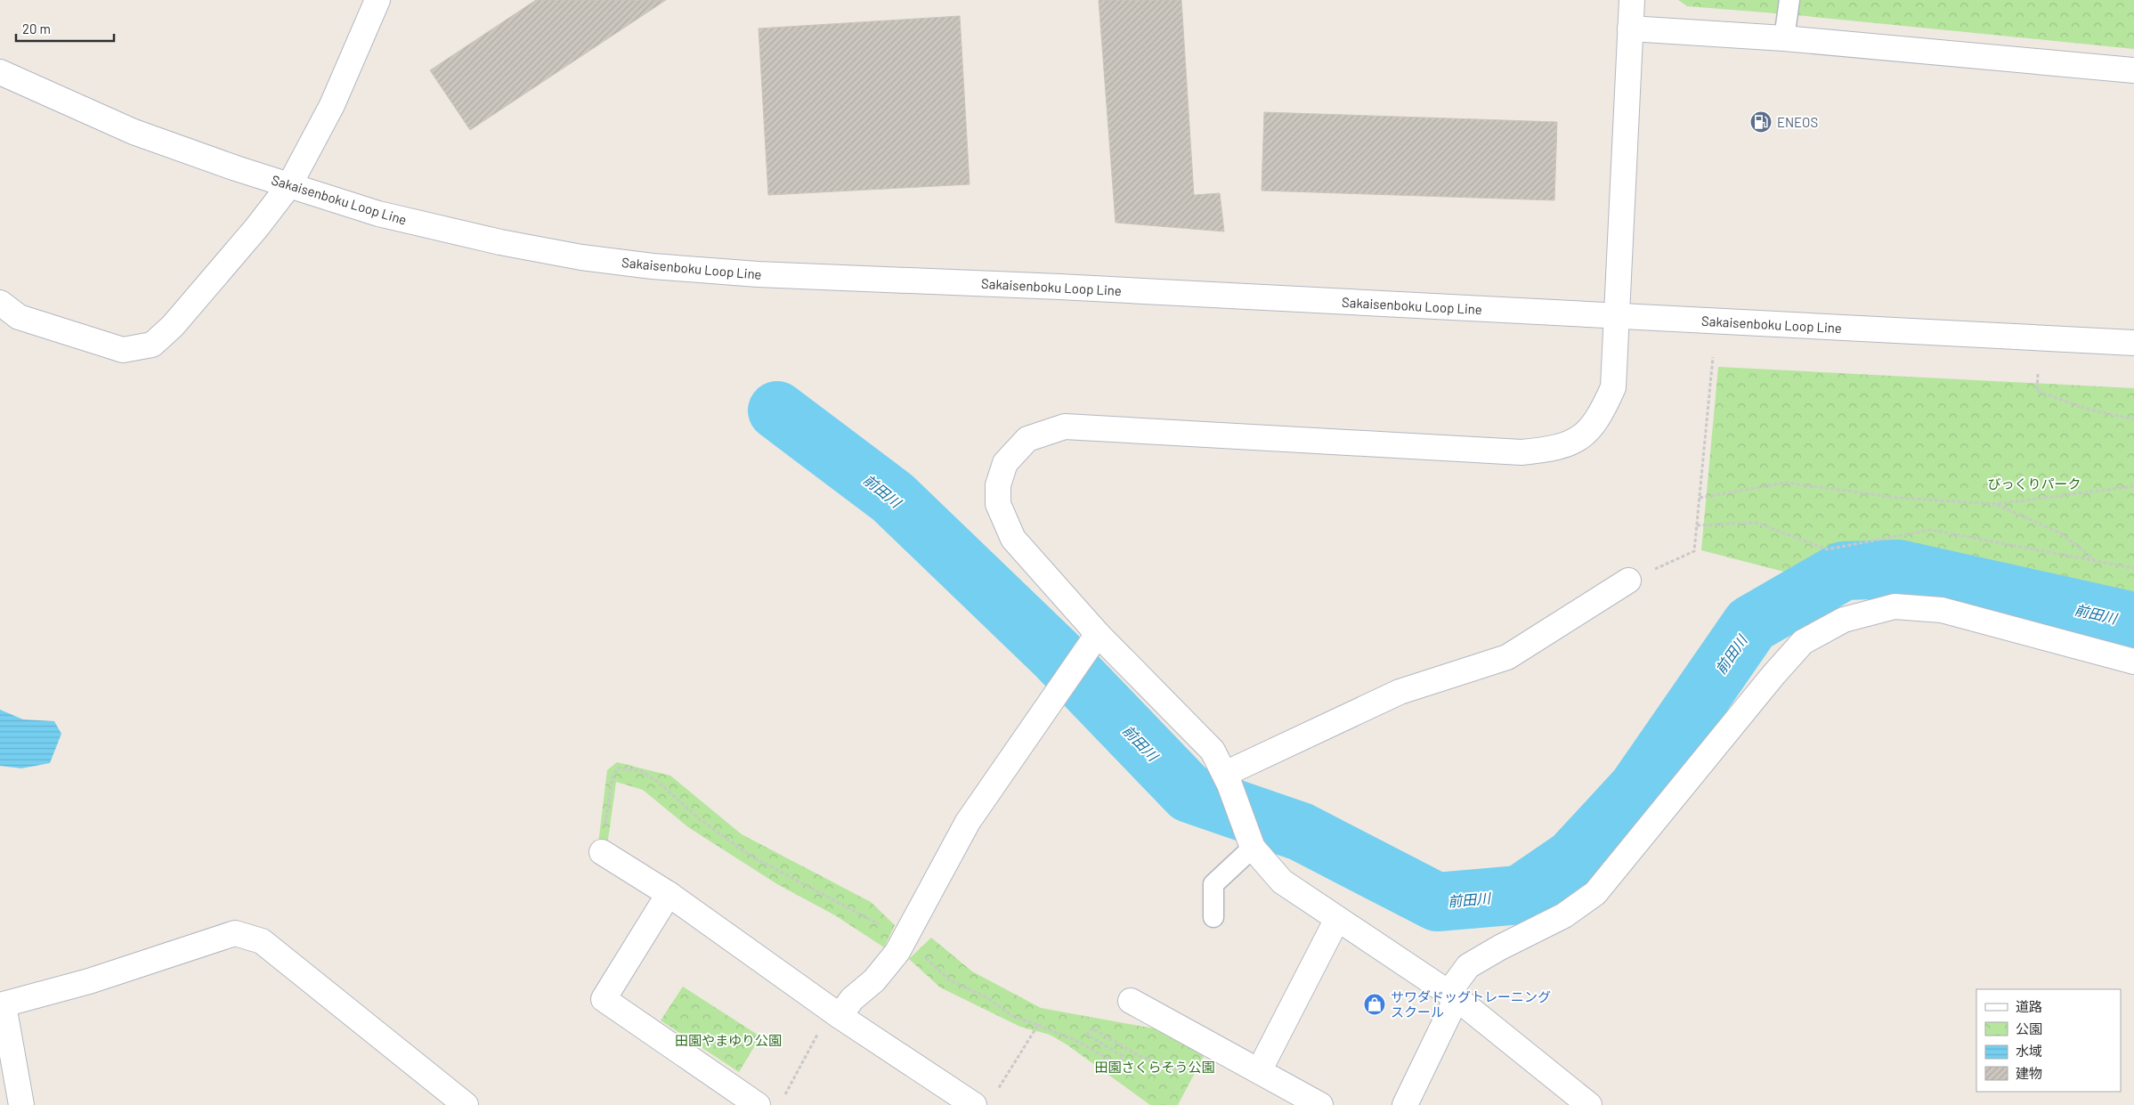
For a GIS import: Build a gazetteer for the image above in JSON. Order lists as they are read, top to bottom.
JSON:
{
  "streets": {
    "street": ["Sakaisenboku Loop Line"]
  },
  "water": ["前田川"],
  "parks": ["びっくりパーク", "田園やまゆり公園", "田園さくらそう公園"],
  "places": {
    "fuel station": ["ENEOS"],
    "shop": ["サワダドッグトレーニング スクール"]
  },
  "legend": [
    "道路",
    "公園",
    "水域",
    "建物"
  ],
  "scale_bar": "20 m"
}
